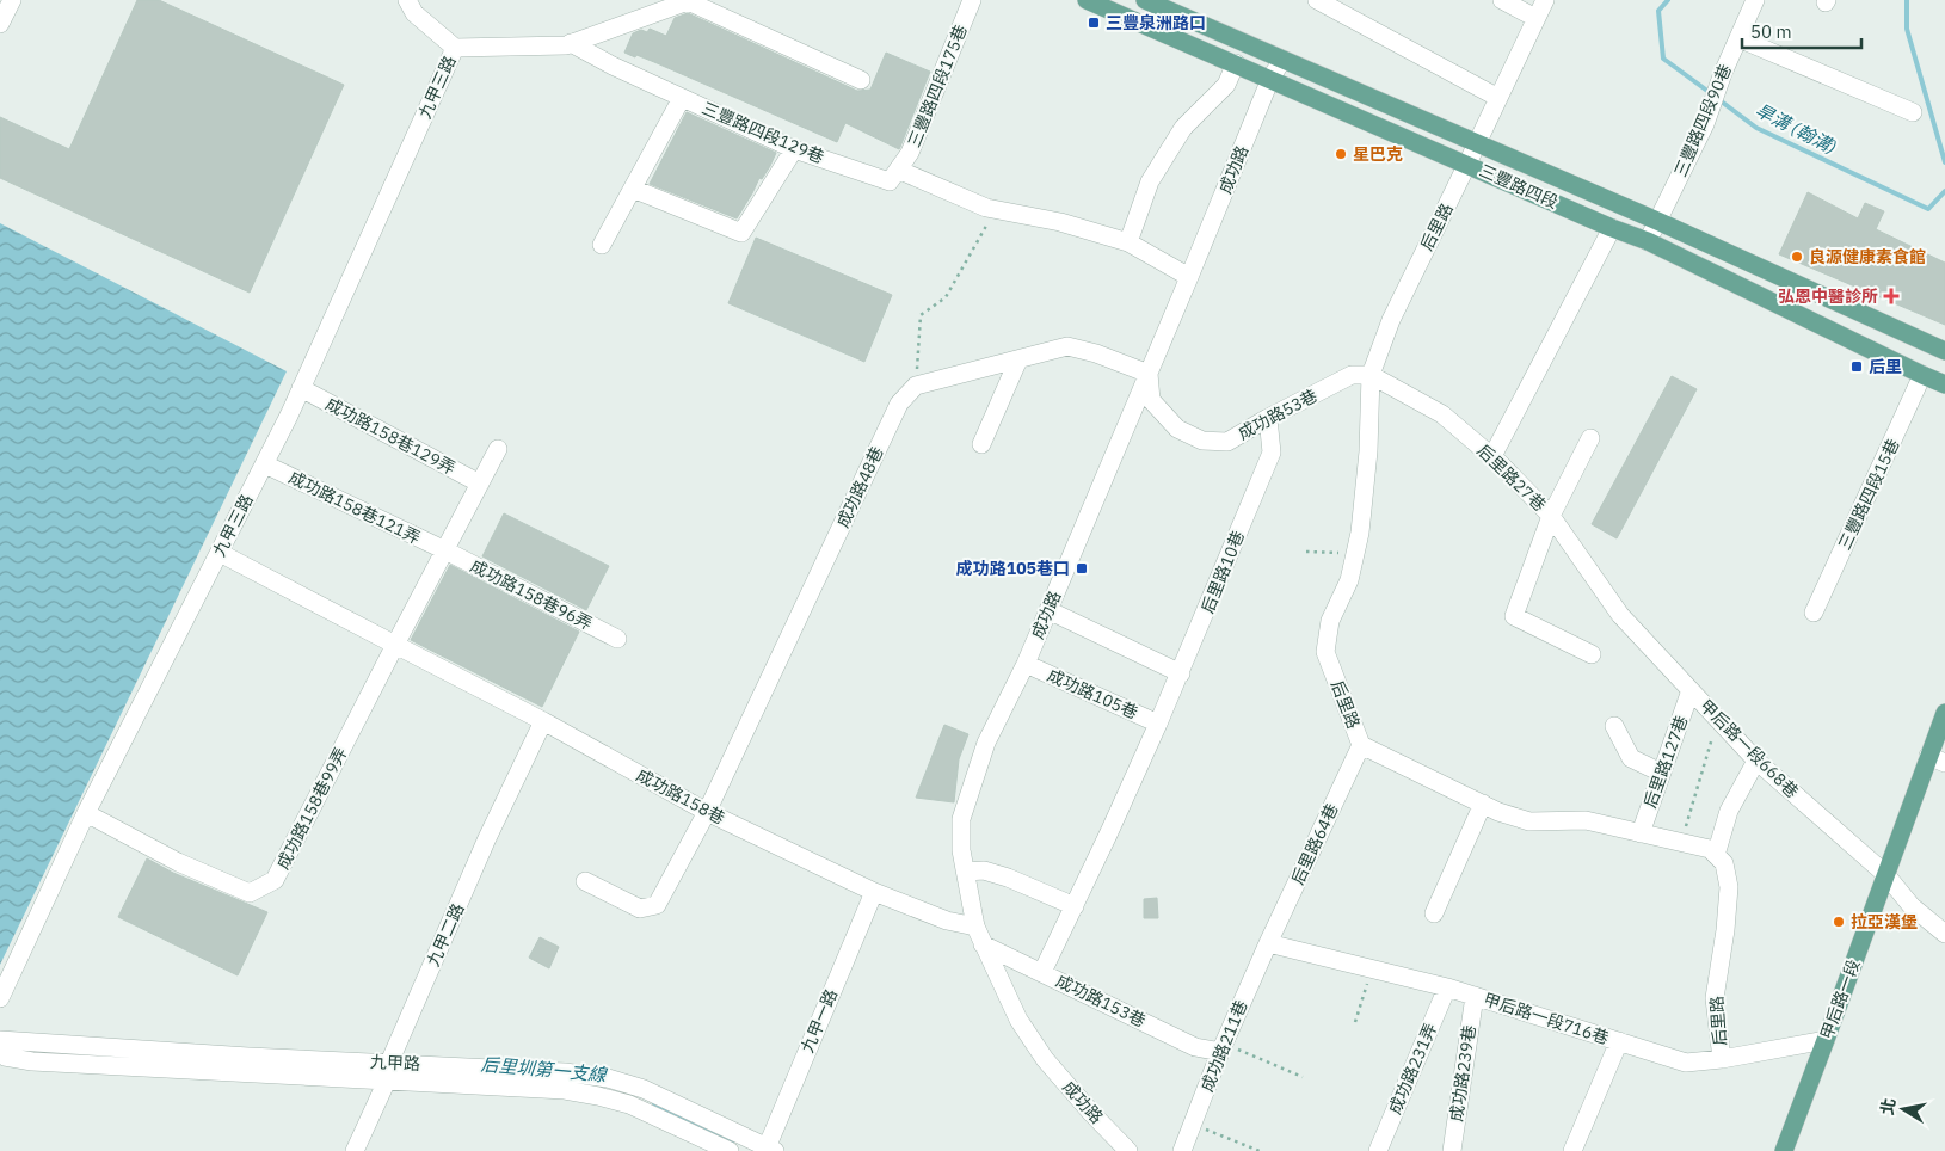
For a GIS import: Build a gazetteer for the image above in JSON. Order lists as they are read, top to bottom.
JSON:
{
  "streets": {
    "main road": ["三豐路四段", "甲后路一段"],
    "street": [
      "三豐路四段175巷",
      "九甲三路",
      "三豐路四段90巷",
      "三豐路四段129巷",
      "成功路",
      "后里路",
      "成功路53巷",
      "成功路158巷129弄",
      "后里路27巷",
      "成功路48巷",
      "三豐路四段15巷",
      "成功路158巷121弄",
      "后里路10巷",
      "成功路158巷96弄",
      "成功路105巷",
      "甲后路一段668巷",
      "后里路127巷",
      "成功路158巷",
      "成功路158巷99弄",
      "后里路64巷",
      "九甲二路",
      "成功路153巷",
      "甲后路一段716巷",
      "九甲一路",
      "成功路211巷",
      "九甲路",
      "成功路231弄",
      "成功路239巷"
    ]
  },
  "crossings": [
    ["三豐路四段175巷", "三豐路四段129巷"],
    ["九甲三路", "成功路158巷129弄"],
    ["九甲三路", "成功路158巷121弄"],
    ["九甲三路", "成功路158巷"],
    ["九甲三路", "成功路158巷99弄"],
    ["三豐路四段90巷", "三豐路四段"],
    ["成功路", "三豐路四段"],
    ["成功路", "成功路53巷"],
    ["成功路", "成功路105巷"],
    ["成功路", "成功路158巷"],
    ["成功路", "成功路153巷"],
    ["三豐路四段", "后里路"],
    ["三豐路四段", "三豐路四段15巷"],
    ["后里路", "成功路53巷"],
    ["后里路", "后里路27巷"],
    ["后里路", "后里路127巷"],
    ["后里路", "后里路64巷"],
    ["后里路", "甲后路一段716巷"],
    ["成功路53巷", "后里路27巷"],
    ["成功路53巷", "后里路10巷"],
    ["后里路27巷", "甲后路一段668巷"],
    ["成功路48巷", "成功路158巷"],
    ["成功路158巷121弄", "成功路158巷96弄"],
    ["后里路10巷", "成功路105巷"],
    ["后里路10巷", "成功路153巷"],
    ["甲后路一段668巷", "后里路127巷"],
    ["甲后路一段668巷", "甲后路一段"],
    ["成功路158巷", "成功路158巷99弄"],
    ["成功路158巷", "九甲二路"],
    ["成功路158巷", "九甲一路"],
    ["后里路64巷", "甲后路一段716巷"],
    ["后里路64巷", "成功路211巷"],
    ["九甲二路", "九甲路"],
    ["甲后路一段", "甲后路一段716巷"],
    ["成功路153巷", "成功路211巷"],
    ["甲后路一段716巷", "成功路211巷"],
    ["甲后路一段716巷", "成功路231弄"],
    ["甲后路一段716巷", "成功路239巷"],
    ["九甲一路", "九甲路"]
  ],
  "water": ["旱溝 (翰溝)", "后里圳第一支線"],
  "places": {
    "transit": ["三豐泉洲路口", "后里", "成功路105巷口"],
    "other": ["星巴克", "良源健康素食館", "拉亞漢堡"],
    "health": ["弘恩中醫診所"]
  },
  "scale_bar": "50 m",
  "north": "left"
}
